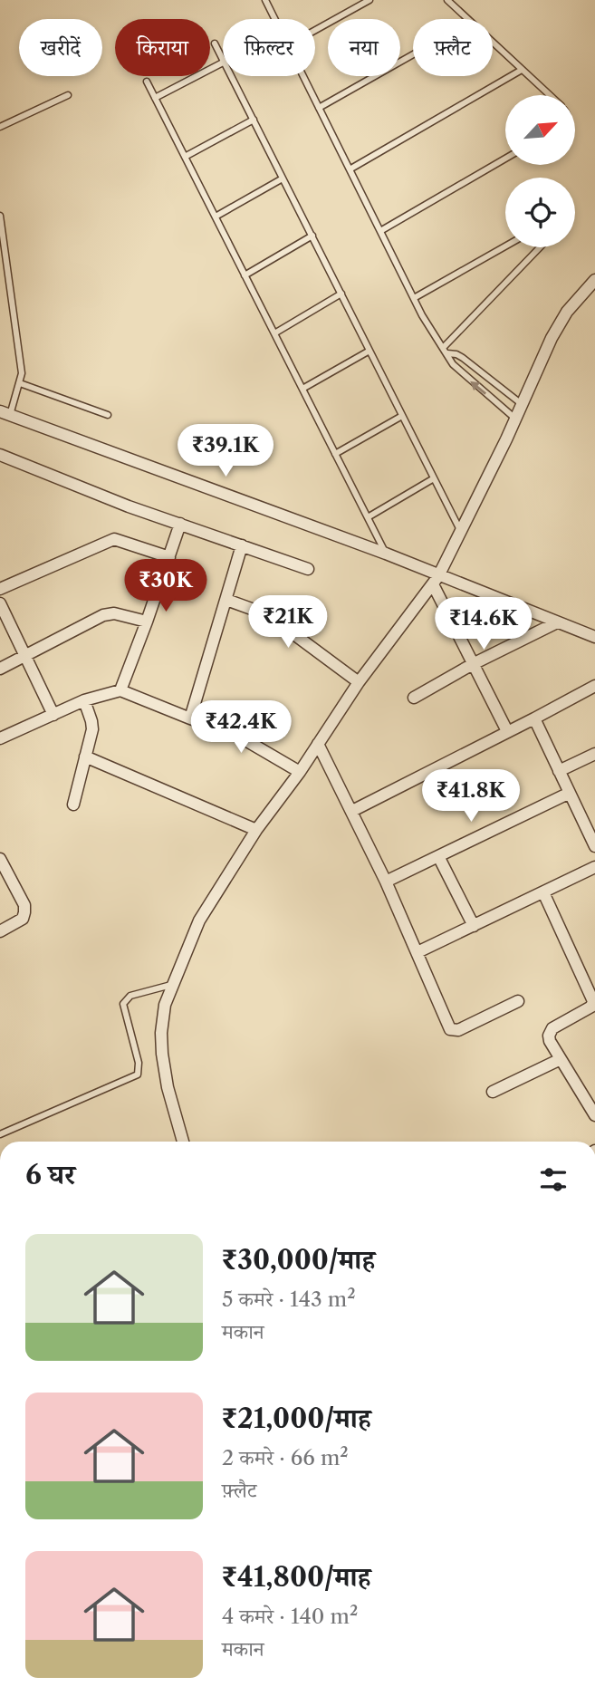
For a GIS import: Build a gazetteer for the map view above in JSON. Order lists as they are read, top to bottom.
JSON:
{
  "north": "top right",
  "page": {
    "chip": [
      "खरीदें",
      "किराया",
      "फ़िल्टर",
      "नया",
      "फ़्लैट"
    ],
    "price": [
      "₹39.1K",
      "₹30K",
      "₹21K",
      "₹14.6K",
      "₹42.4K",
      "₹41.8K"
    ],
    "heading": "6 घर",
    "list": [
      {
        "name": "₹30,000/माह",
        "note": "5 कमरे · 143 m² · मकान"
      },
      {
        "name": "₹21,000/माह",
        "note": "2 कमरे · 66 m² · फ़्लैट"
      },
      {
        "name": "₹41,800/माह",
        "note": "4 कमरे · 140 m² · मकान"
      }
    ]
  }
}
